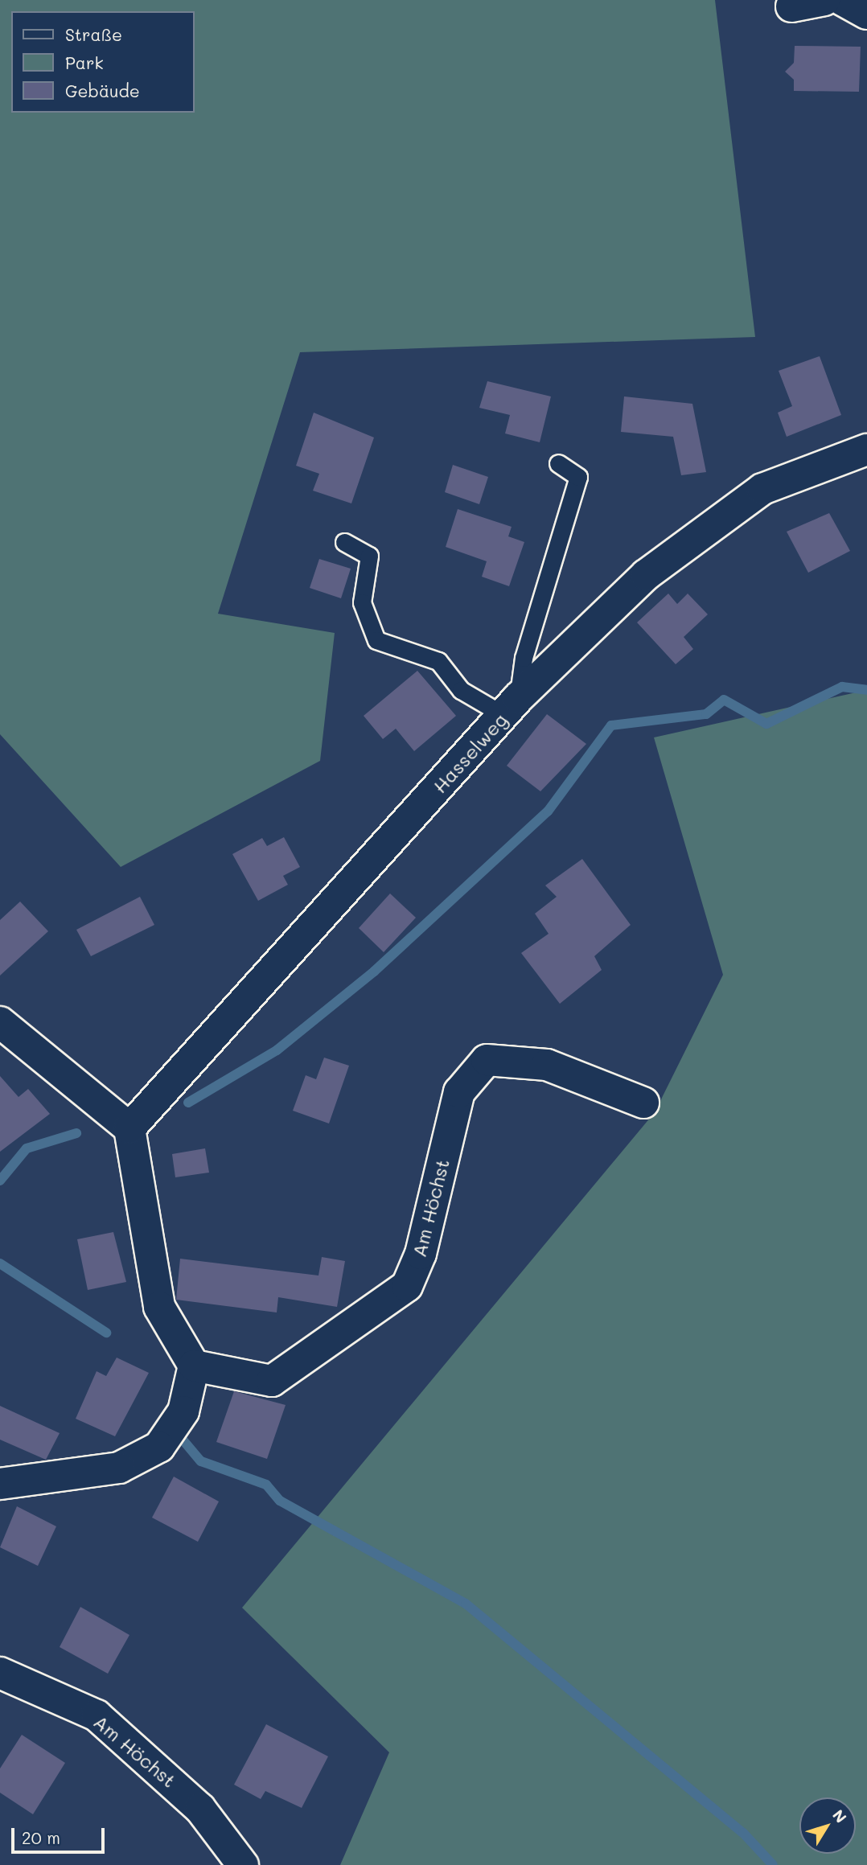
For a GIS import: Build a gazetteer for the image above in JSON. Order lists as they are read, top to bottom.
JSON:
{
  "streets": {
    "street": ["Hasselweg", "Am Höchst"]
  },
  "legend": ["Straße", "Park", "Gebäude"],
  "scale_bar": "20 m",
  "north": "top right"
}
